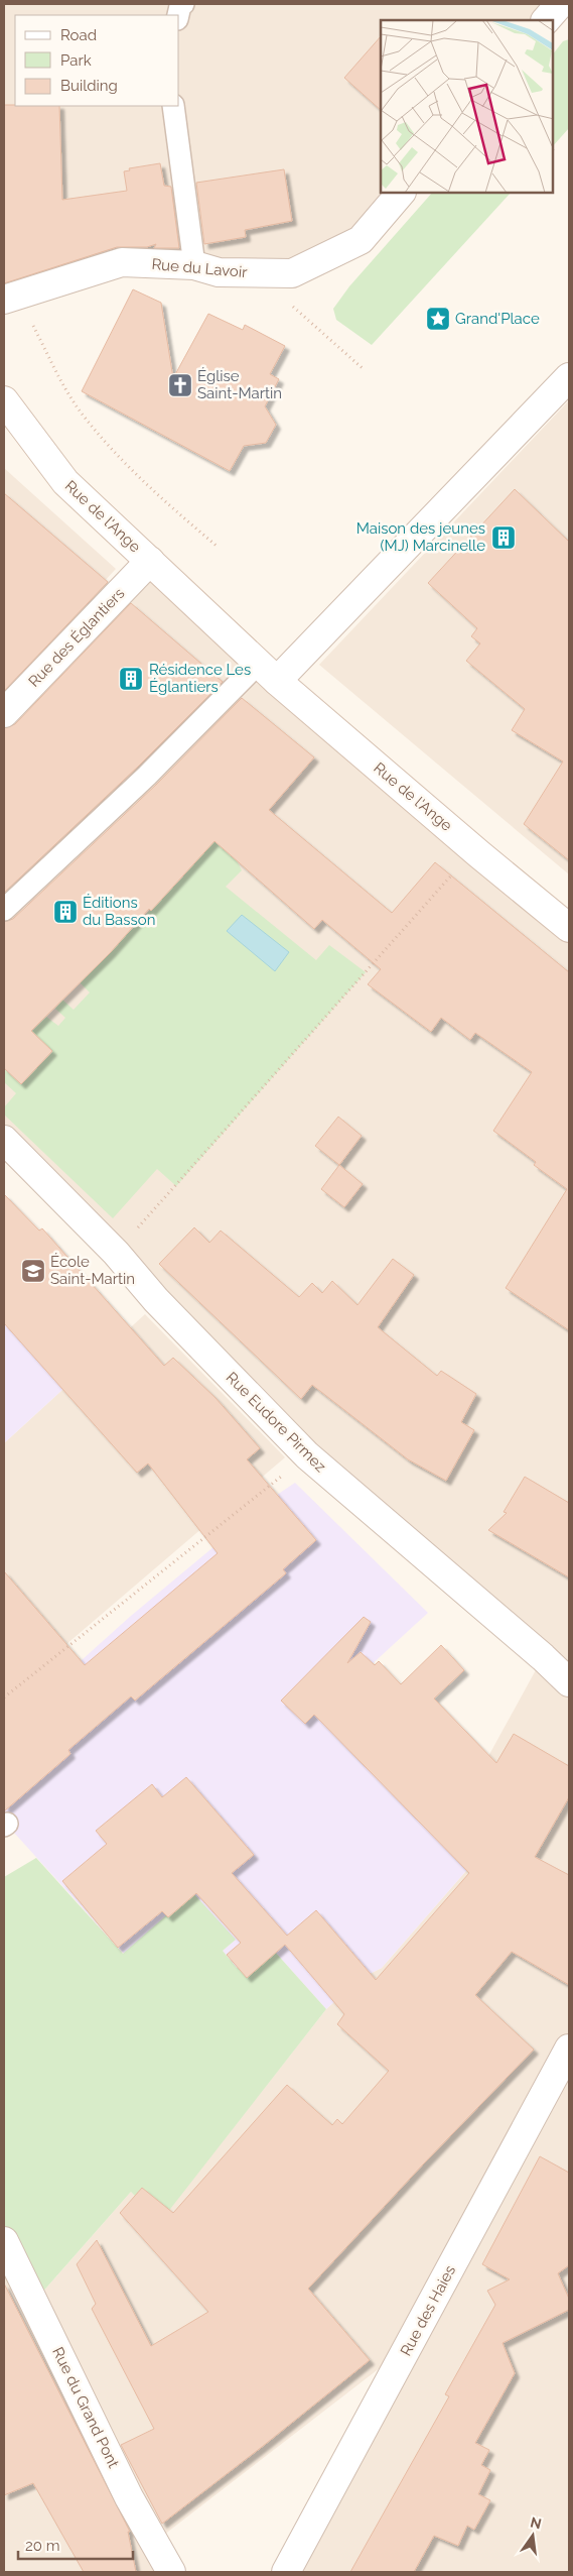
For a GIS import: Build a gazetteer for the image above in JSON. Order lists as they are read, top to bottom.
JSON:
{
  "streets": {
    "street": [
      "Rue du Lavoir",
      "Rue de l'Ange",
      "Rue des Églantiers",
      "Rue Eudore Pirmez",
      "Rue des Haies",
      "Rue du Grand Pont"
    ]
  },
  "crossings": [
    ["Rue de l'Ange", "Rue des Églantiers"]
  ],
  "places": {
    "place": ["Grand'Place"],
    "church": ["Église Saint-Martin"],
    "building": ["Maison des jeunes (MJ) Marcinelle", "Résidence Les Églantiers", "Éditions du Basson"],
    "school or university": ["École Saint-Martin"]
  },
  "legend": ["Road", "Park", "Building"],
  "scale_bar": "20 m",
  "north": "top"
}
